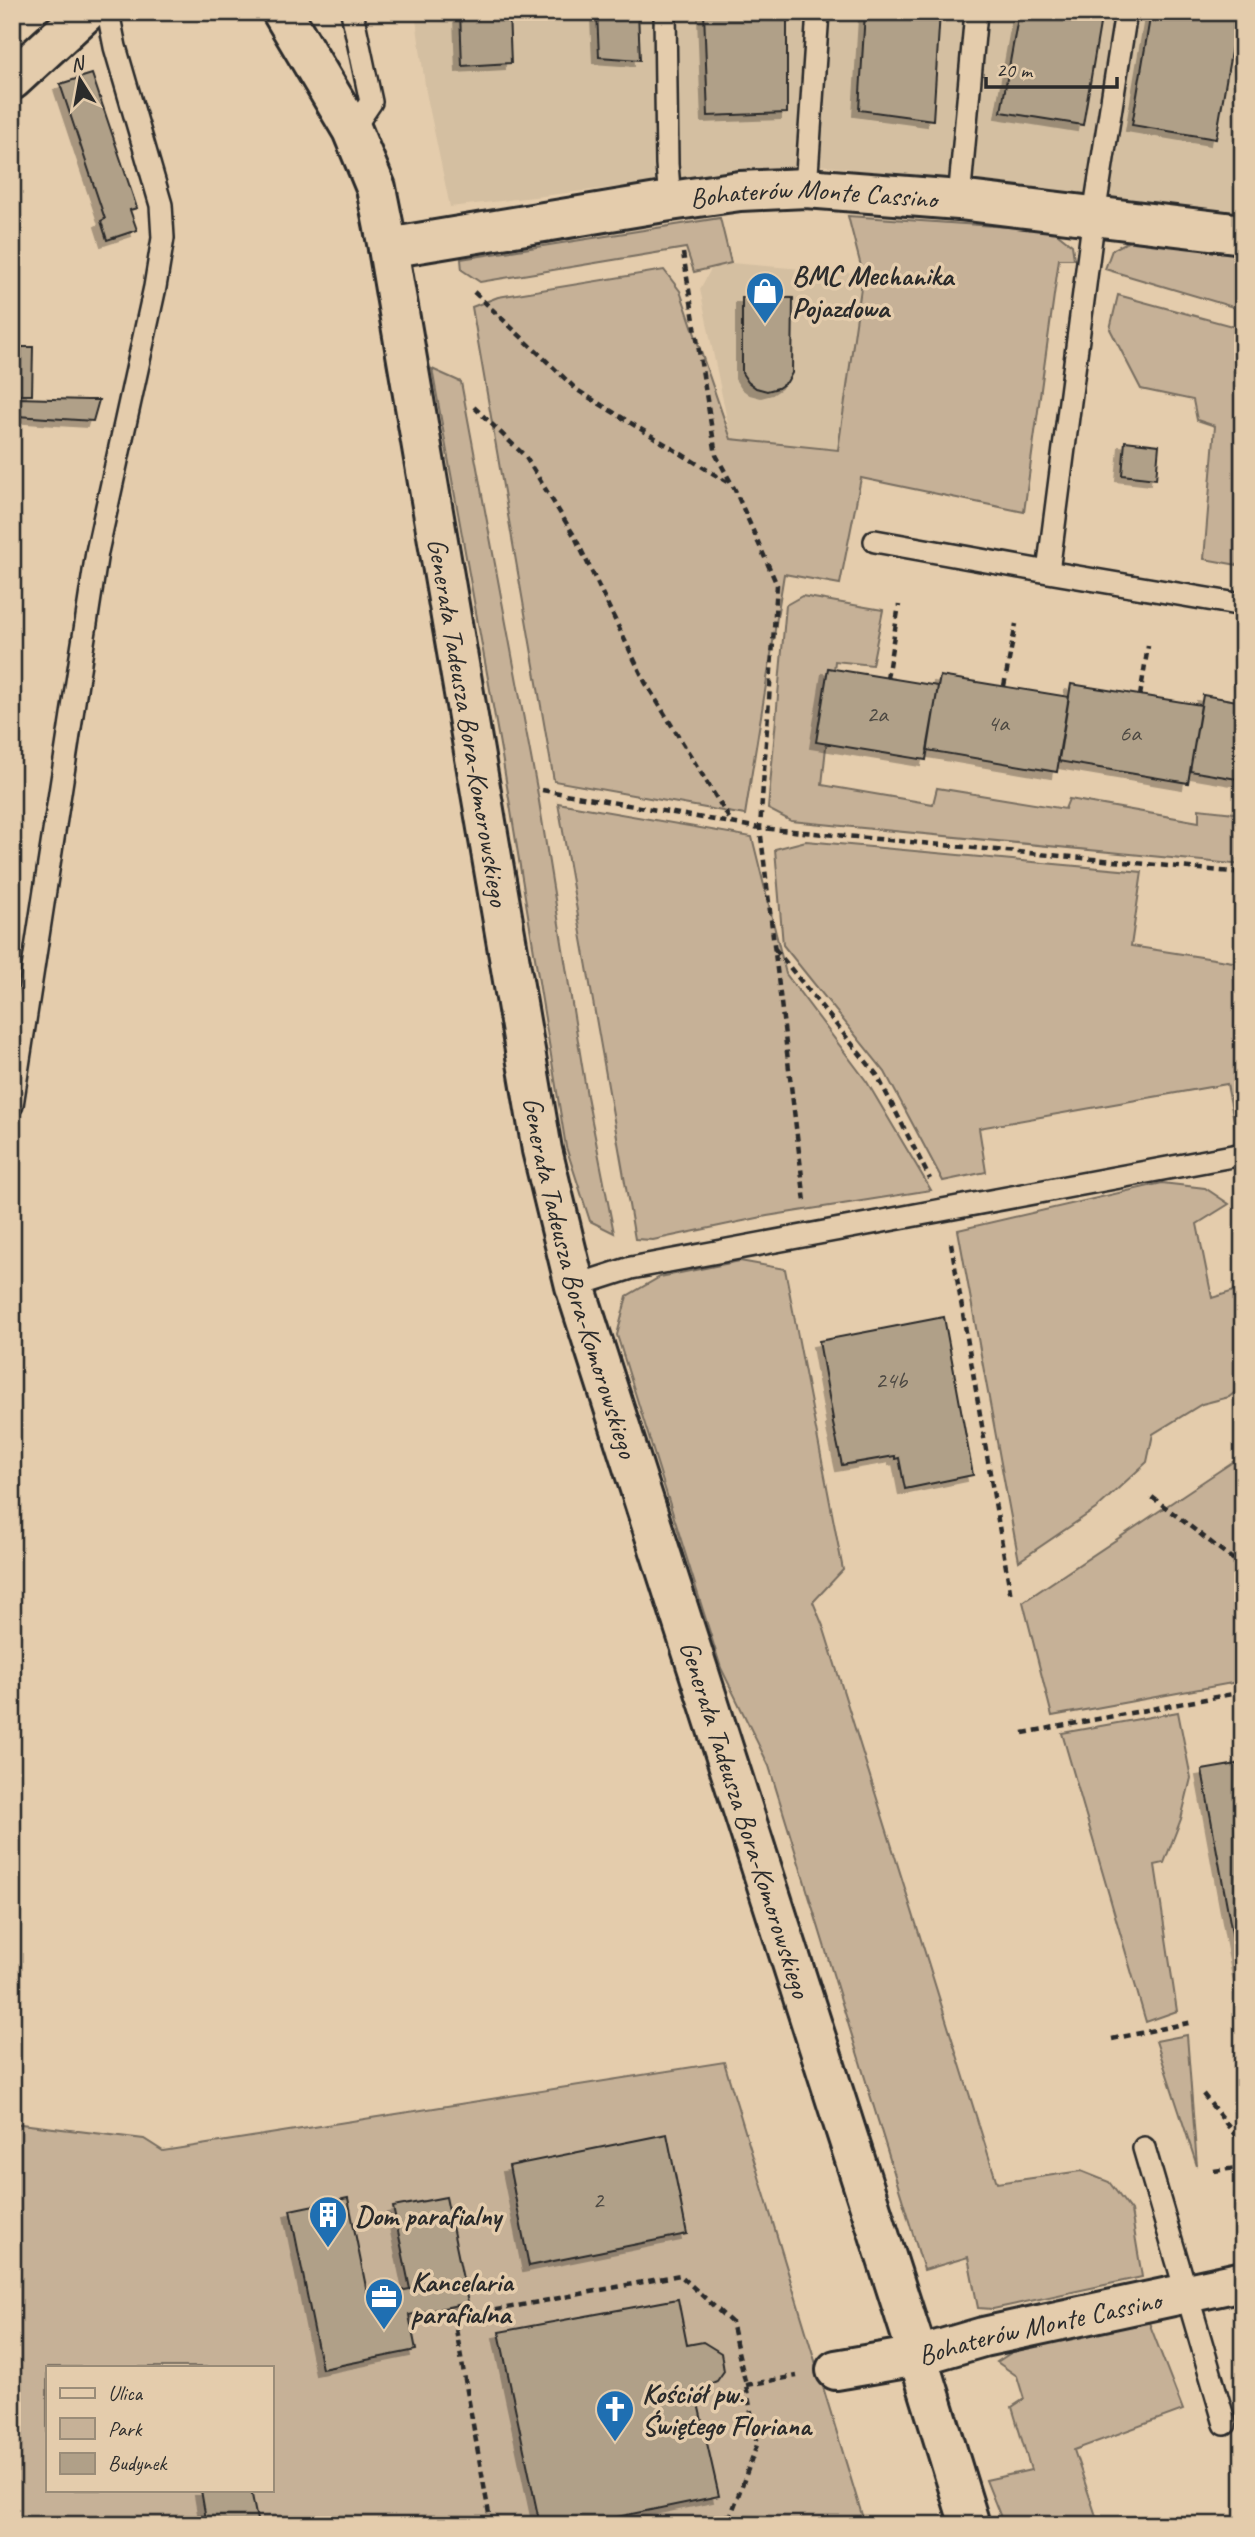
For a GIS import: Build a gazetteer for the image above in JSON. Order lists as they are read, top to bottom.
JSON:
{
  "streets": {
    "street": ["Bohaterów Monte Cassino", "Generała Tadeusza Bora-Komorowskiego"]
  },
  "crossings": [
    ["Bohaterów Monte Cassino", "Generała Tadeusza Bora-Komorowskiego"]
  ],
  "places": {
    "shop": ["BMC Mechanika Pojazdowa"],
    "building": ["Dom parafialny"],
    "office": ["Kancelaria parafialna"],
    "church": ["Kościół pw. Świętego Floriana"]
  },
  "house_numbers": [
    "2a",
    "4a",
    "6a",
    "24b",
    "2"
  ],
  "legend": ["Ulica", "Park", "Budynek"],
  "scale_bar": "20 m",
  "north": "top"
}
